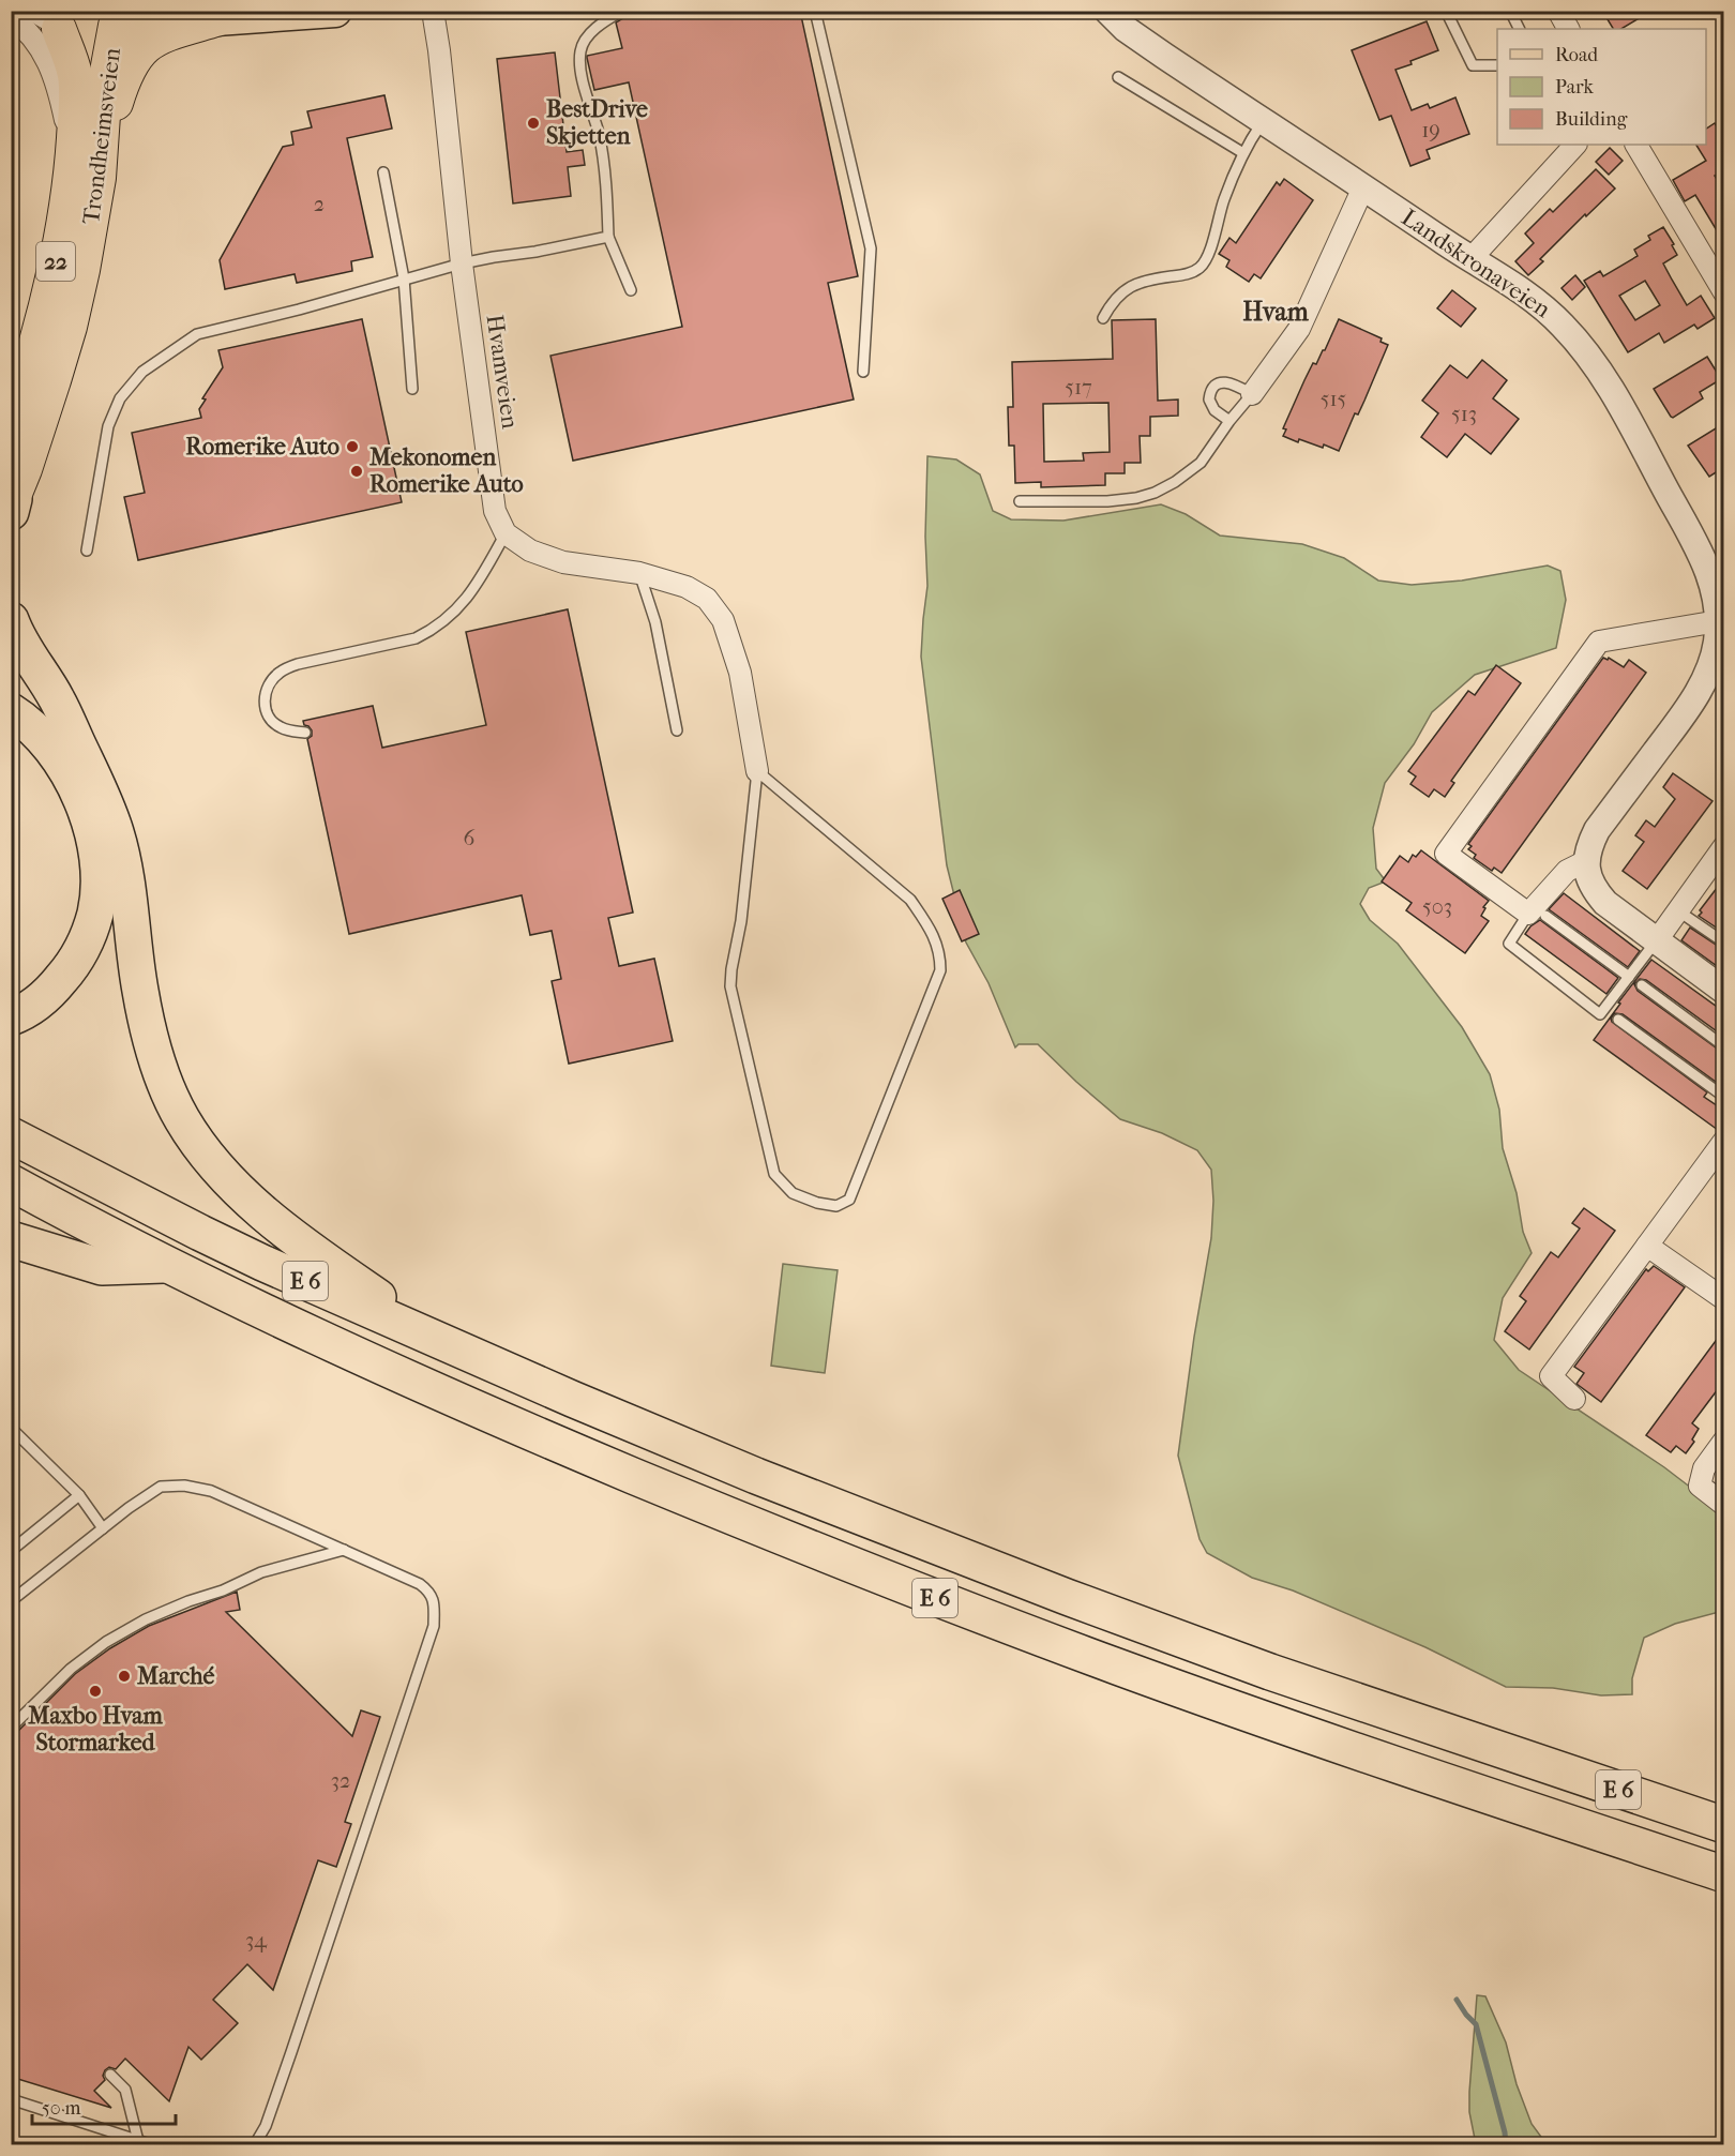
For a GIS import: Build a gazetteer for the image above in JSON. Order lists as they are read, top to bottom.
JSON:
{
  "streets": {
    "highway": ["Trondheimsveien", "22", "E 6"],
    "street": ["Landskronaveien", "Hvamveien"]
  },
  "crossings": [
    ["Trondheimsveien", "22"]
  ],
  "districts": ["Hvam"],
  "places": [
    "BestDrive Skjetten",
    "Romerike Auto",
    "Mekonomen Romerike Auto",
    "Marché",
    "Maxbo Hvam Stormarked"
  ],
  "house_numbers": [
    "19",
    "2",
    "517",
    "515",
    "513",
    "6",
    "503",
    "32",
    "34"
  ],
  "legend": ["Road", "Park", "Building"],
  "scale_bar": "50 m"
}
